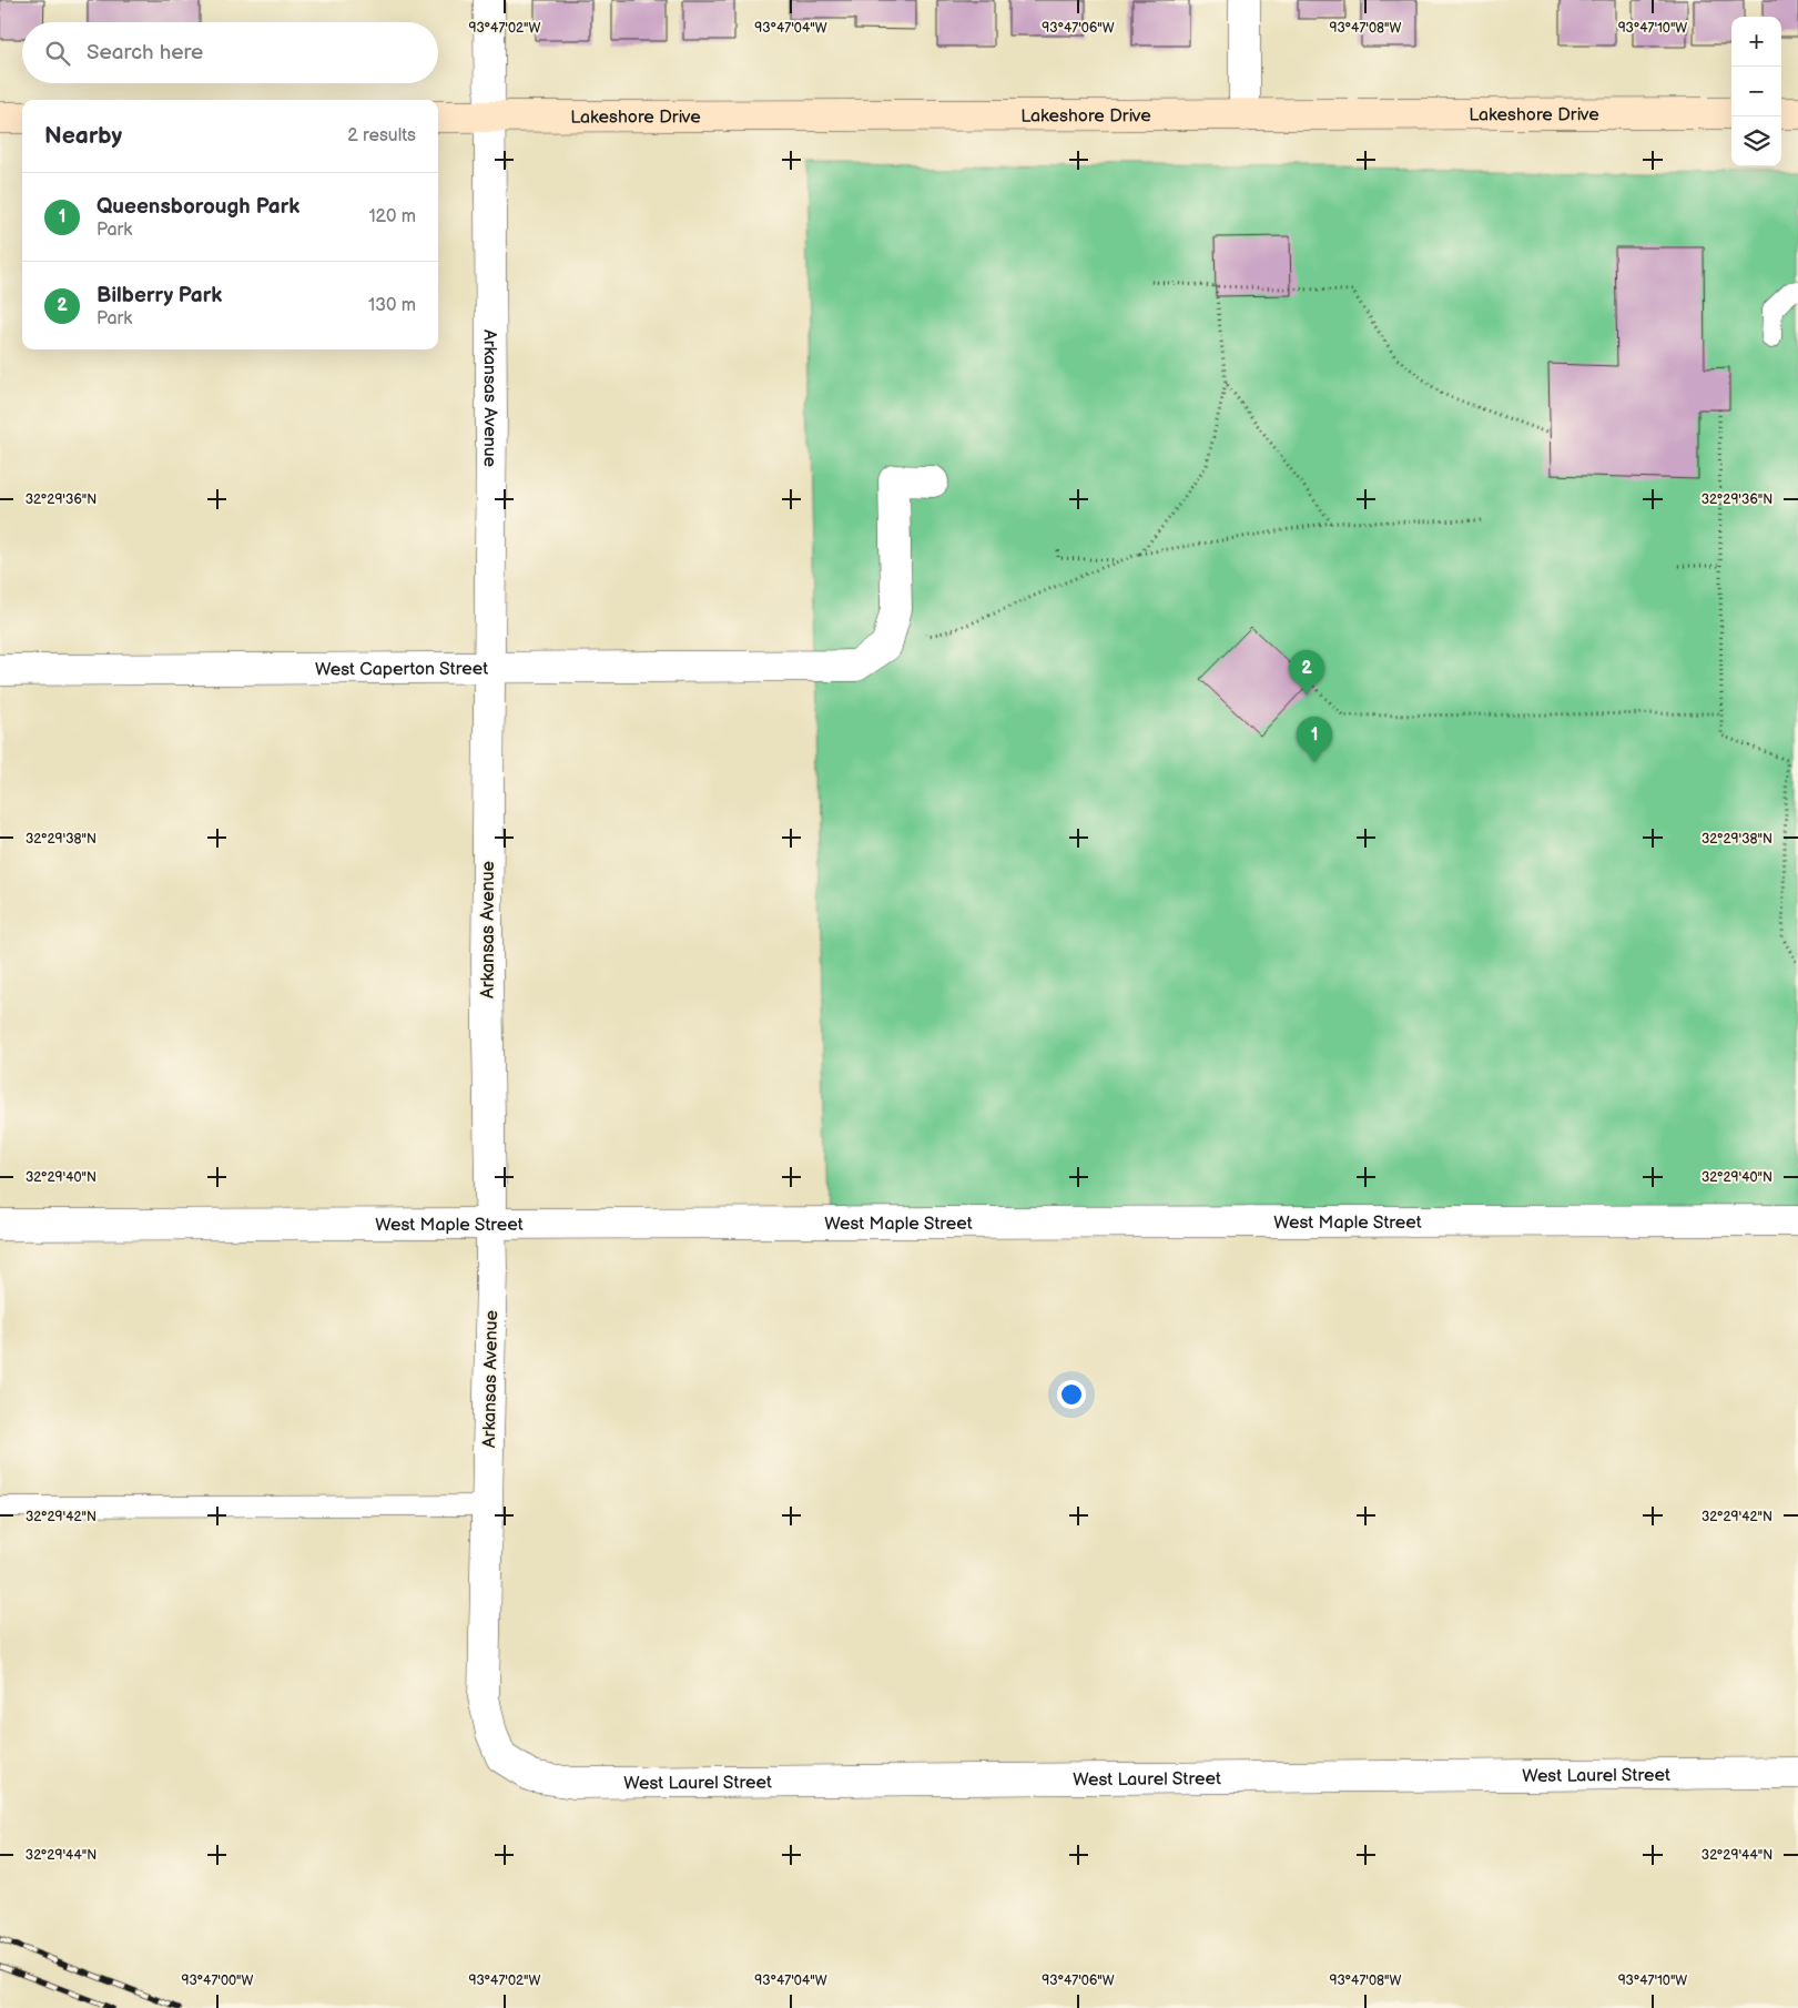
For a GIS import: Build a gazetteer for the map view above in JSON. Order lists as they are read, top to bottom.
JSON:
{
  "streets": {
    "main road": ["Lakeshore Drive"],
    "street": [
      "Arkansas Avenue",
      "West Caperton Street",
      "West Maple Street",
      "West Laurel Street"
    ]
  },
  "crossings": [
    ["Lakeshore Drive", "Arkansas Avenue"],
    ["Arkansas Avenue", "West Caperton Street"],
    ["Arkansas Avenue", "West Maple Street"],
    ["Arkansas Avenue", "West Laurel Street"]
  ],
  "page": {
    "map_buttons": ["+", "−"],
    "search": "Search here",
    "heading": ["Nearby", "2 results"],
    "list": [
      {
        "mark": "1",
        "name": "Queensborough Park",
        "note": "Park",
        "value": "120 m"
      },
      {
        "mark": "2",
        "name": "Bilberry Park",
        "note": "Park",
        "value": "130 m"
      }
    ],
    "pins": ["2", "1"]
  },
  "coordinates": [
    "93°47'02\"W",
    "93°47'04\"W",
    "93°47'06\"W",
    "93°47'08\"W",
    "93°47'10\"W",
    "32°29'36\"N",
    "32°29'38\"N",
    "32°29'40\"N",
    "32°29'42\"N",
    "32°29'44\"N",
    "93°47'00\"W"
  ]
}
